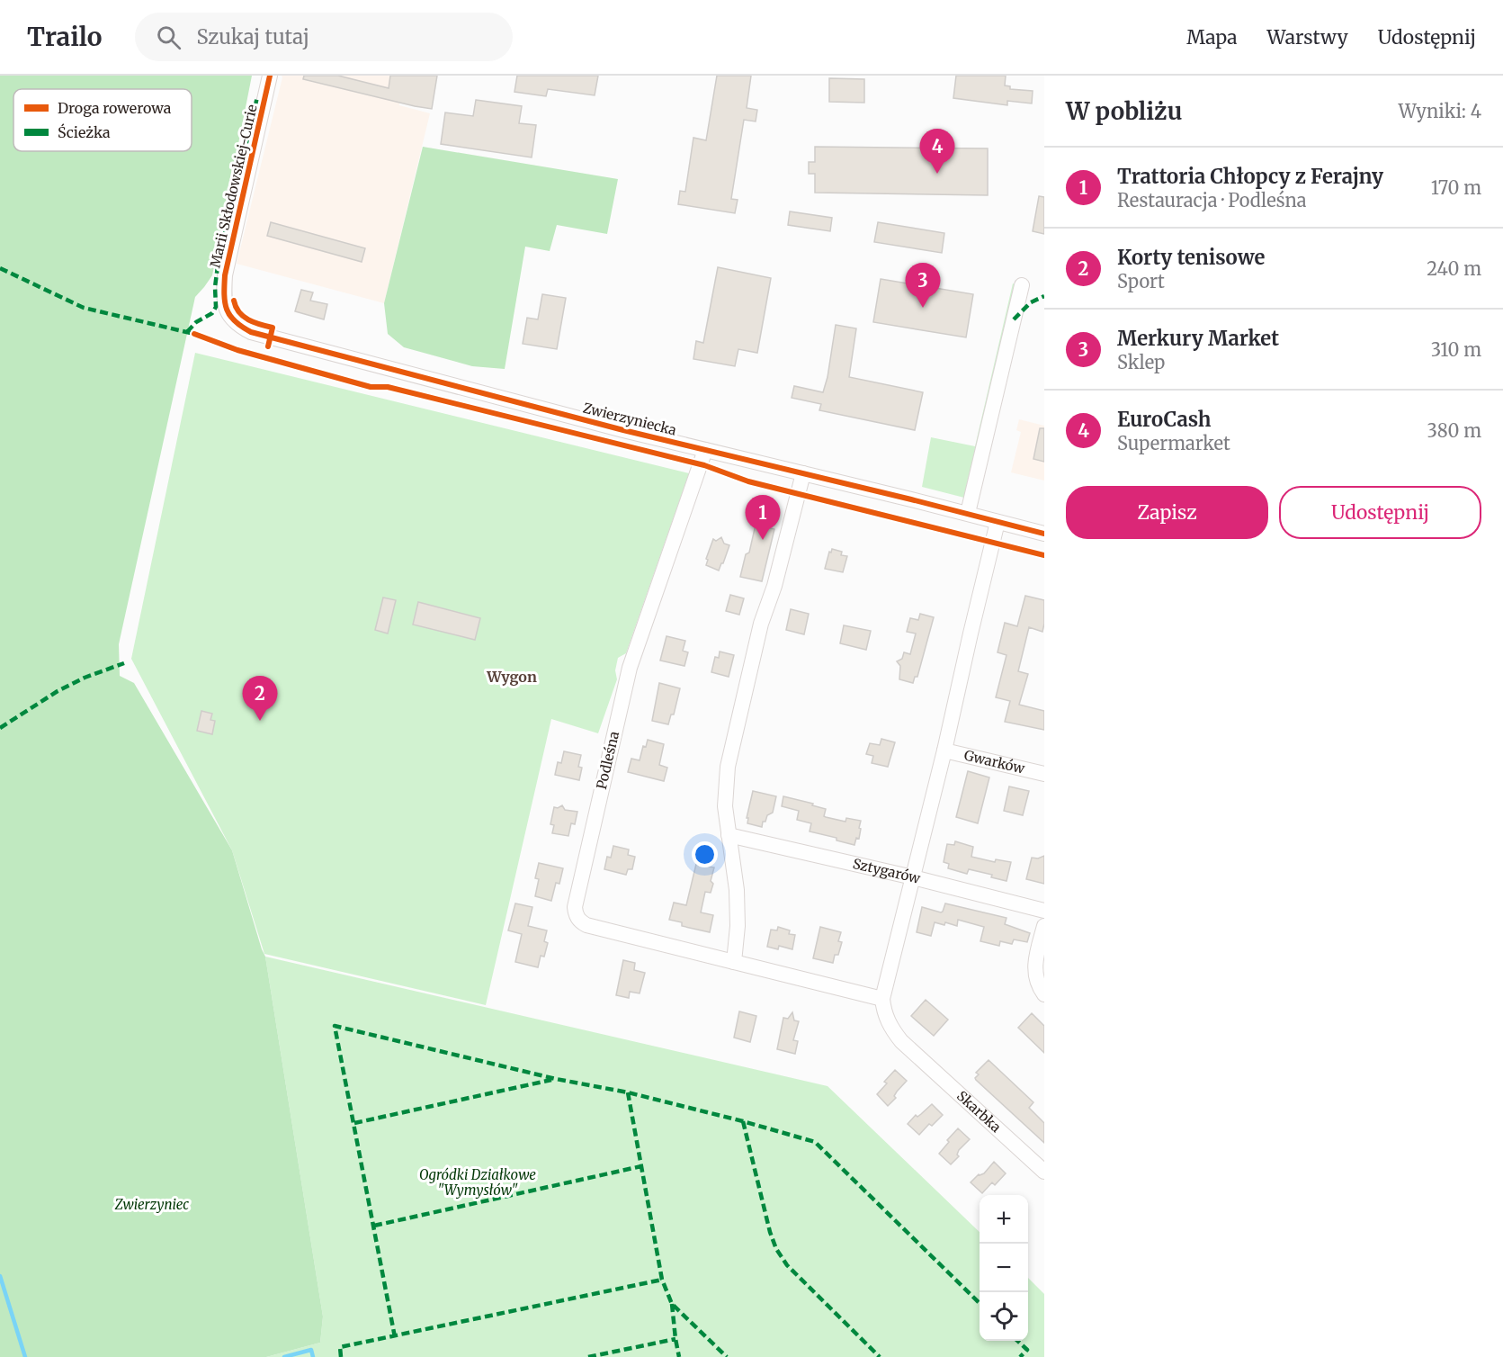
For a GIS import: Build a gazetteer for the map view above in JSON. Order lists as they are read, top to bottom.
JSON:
{
  "streets": {
    "street": [
      "Marii Skłodowskiej-Curie",
      "Zwierzyniecka",
      "Podleśna",
      "Gwarków",
      "Sztygarów",
      "Skarbka"
    ]
  },
  "crossings": [
    ["Marii Skłodowskiej-Curie", "Zwierzyniecka"],
    ["Zwierzyniecka", "Podleśna"],
    ["Podleśna", "Skarbka"]
  ],
  "districts": ["Wygon"],
  "parks": ["Ogródki Działkowe \"Wymysłów\"", "Zwierzyniec"],
  "legend": ["Droga rowerowa", "Ścieżka"],
  "page": {
    "header": "Trailo",
    "search": "Szukaj tutaj",
    "nav": ["Mapa", "Warstwy", "Udostępnij"],
    "heading": ["W pobliżu", "Wyniki: 4"],
    "pins": [
      "4",
      "3",
      "1",
      "2"
    ],
    "list": [
      {
        "mark": "1",
        "name": "Trattoria Chłopcy z Ferajny",
        "note": "Restauracja · Podleśna",
        "value": "170 m"
      },
      {
        "mark": "2",
        "name": "Korty tenisowe",
        "note": "Sport",
        "value": "240 m"
      },
      {
        "mark": "3",
        "name": "Merkury Market",
        "note": "Sklep",
        "value": "310 m"
      },
      {
        "mark": "4",
        "name": "EuroCash",
        "note": "Supermarket",
        "value": "380 m"
      }
    ],
    "buttons": ["Zapisz", "Udostępnij"],
    "map_buttons": ["+", "−"]
  }
}
